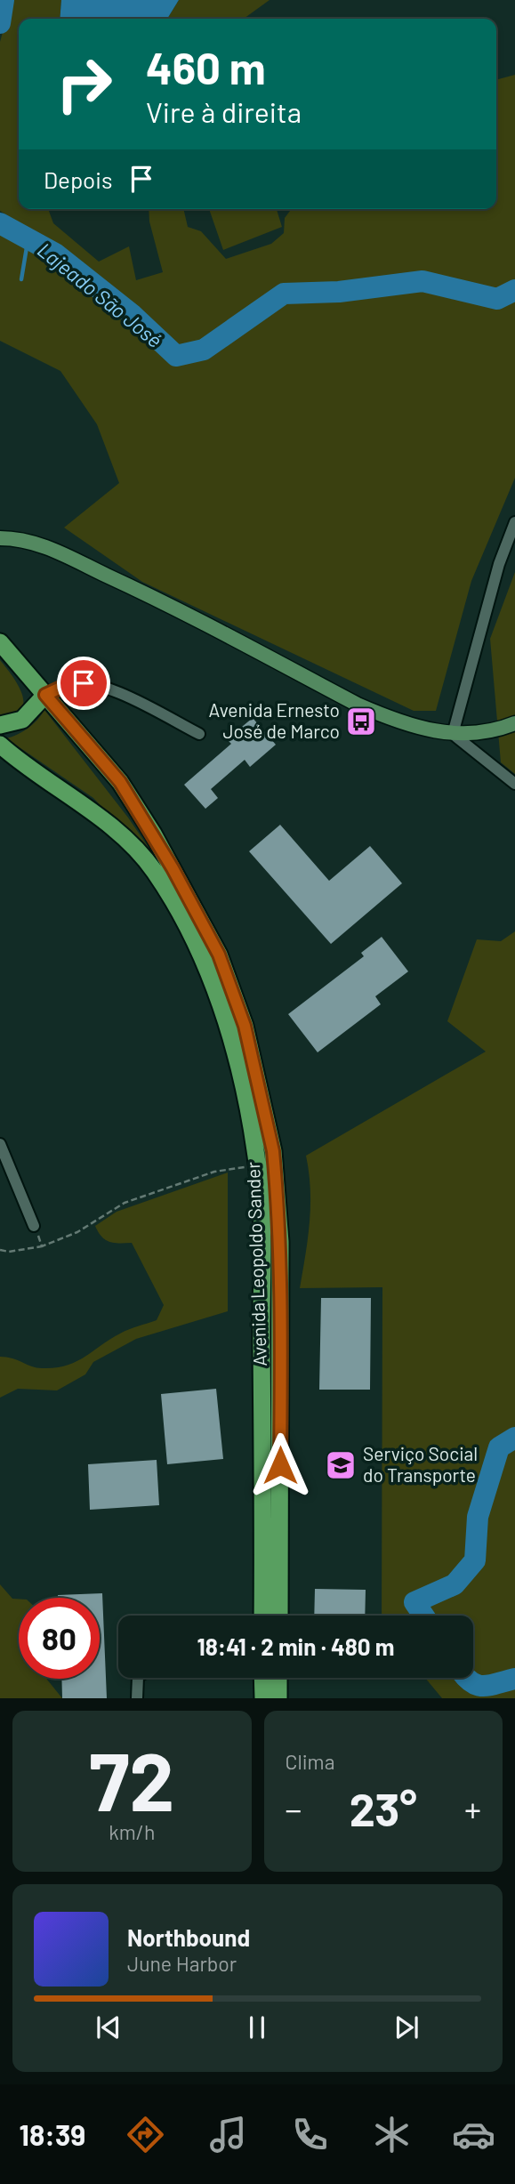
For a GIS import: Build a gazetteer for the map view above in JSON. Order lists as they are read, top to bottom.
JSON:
{
  "streets": {
    "highway": ["Avenida Leopoldo Sander"]
  },
  "water": ["Lajeado São José"],
  "places": {
    "bus stop": ["Avenida Ernesto José de Marco"],
    "school or university": ["Serviço Social do Transporte"]
  },
  "page": {
    "turn": ["460 m", "Vire à direita"],
    "then": "Depois",
    "limit": "80",
    "trip": "18:41 · 2 min · 480 m",
    "tile": [
      ["72", "km/h"],
      "Clima"
    ],
    "heat": ["−", "23°", "+"],
    "song": ["Northbound", "June Harbor"],
    "tabs": "18:39"
  }
}
